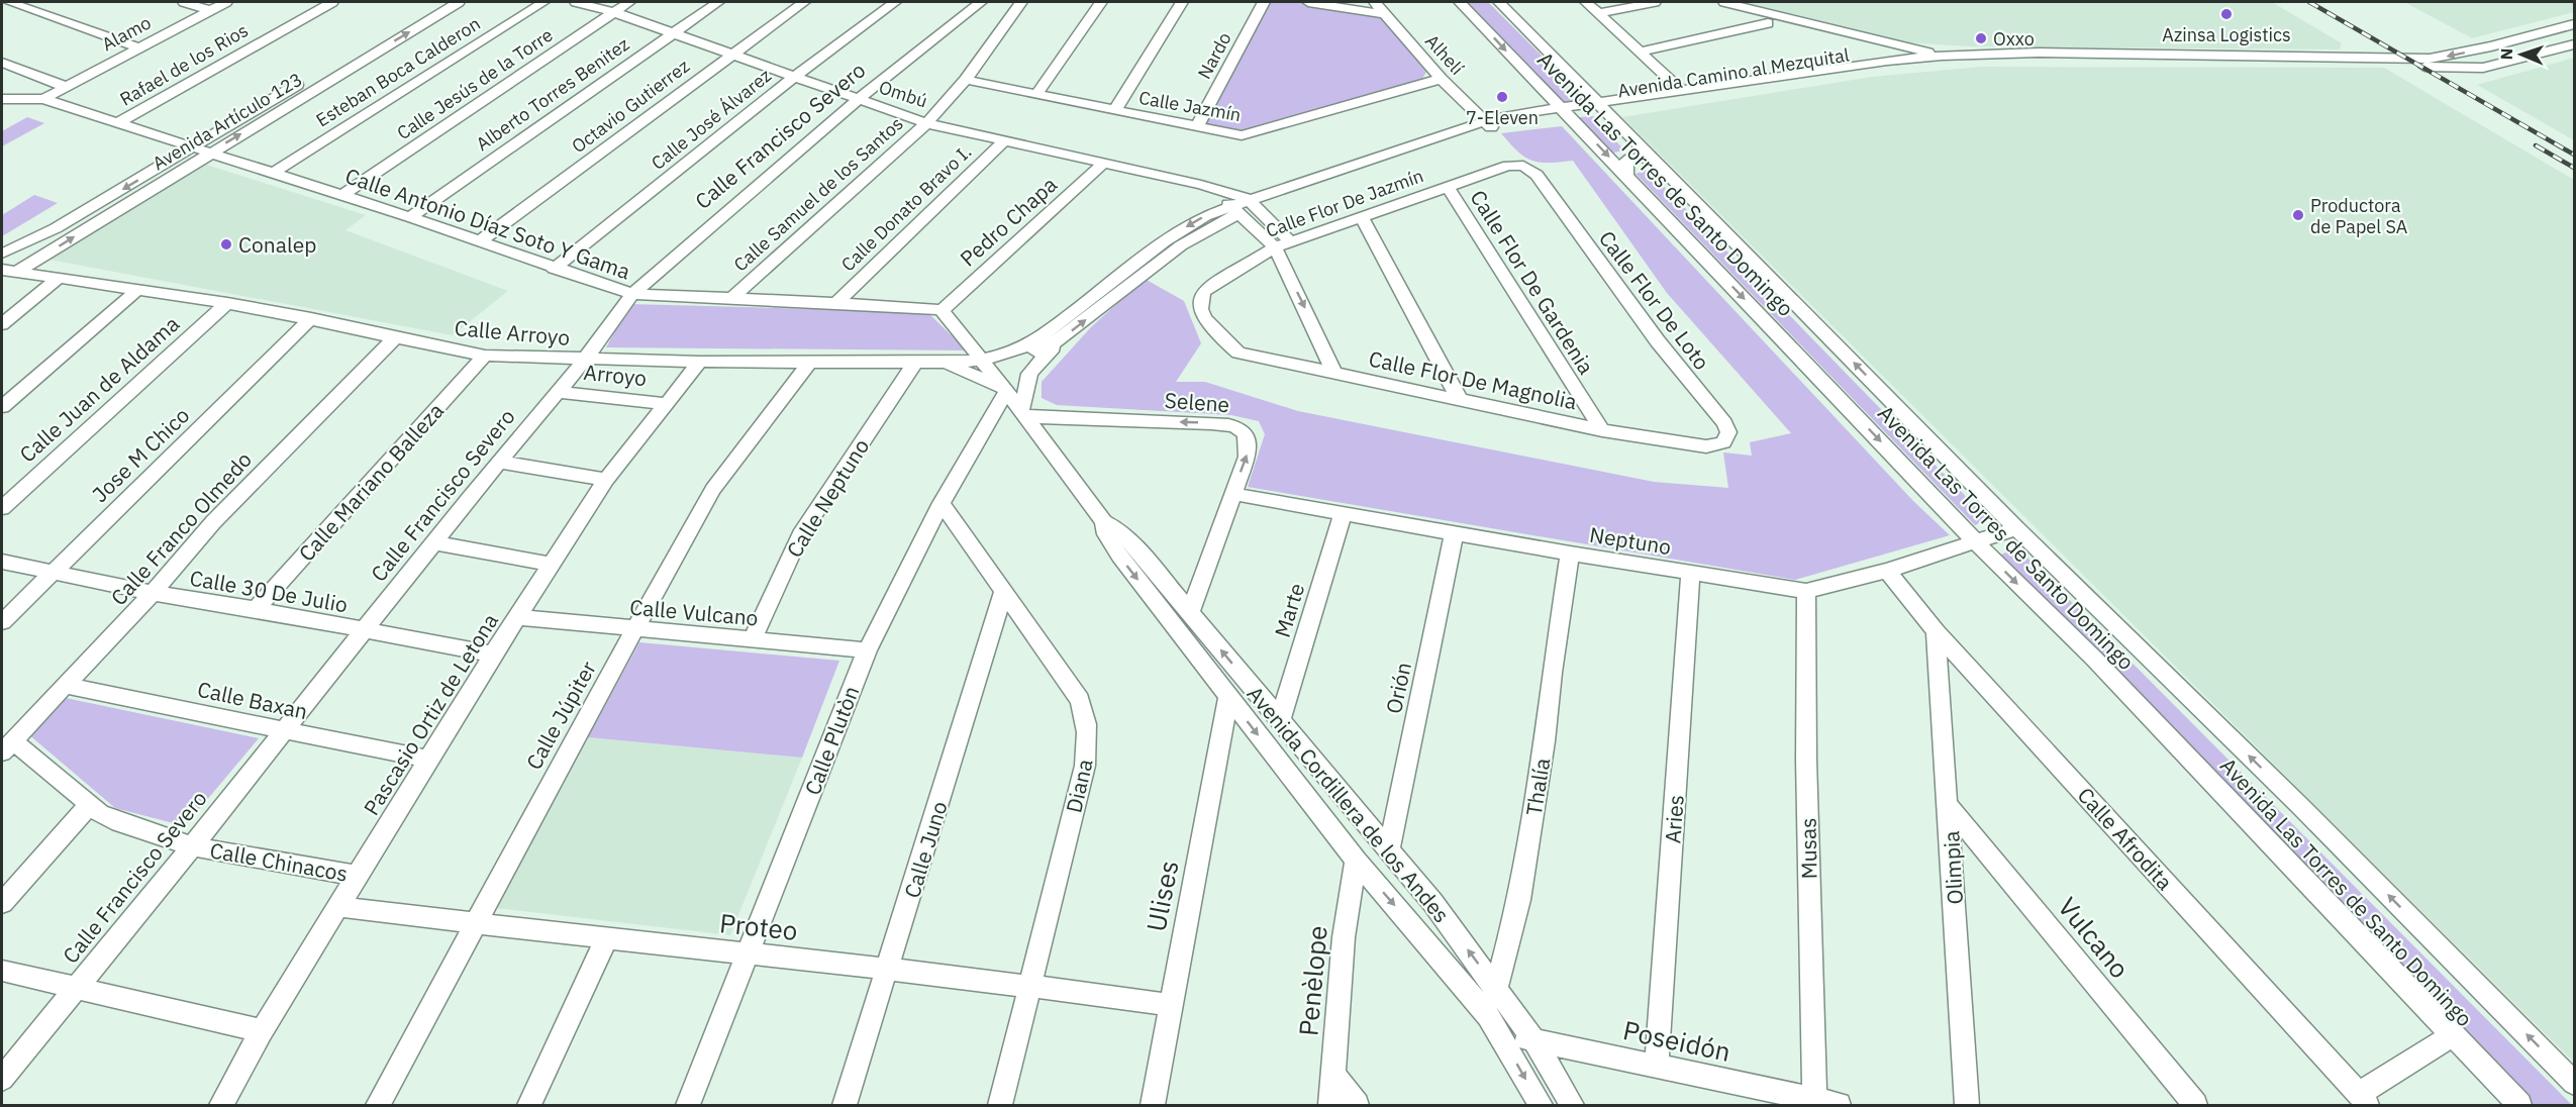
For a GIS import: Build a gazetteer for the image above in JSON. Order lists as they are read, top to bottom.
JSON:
{
  "streets": {
    "street": [
      "Alamo",
      "Alhelí",
      "Nardo",
      "Rafael de los Rios",
      "Esteban Boca Calderon",
      "Avenida Camino al Mezquital",
      "Calle Jesús de la Torre",
      "Alberto Torres Benitez",
      "Ombú",
      "Octavio Gutierrez",
      "Calle Jazmín",
      "Calle José Álvarez",
      "Avenida Artículo 123",
      "Calle Francisco Severo",
      "Avenida Las Torres de Santo Domingo",
      "Calle Samuel de los Santos",
      "Calle Flor De Jazmín",
      "Calle Donato Bravo I.",
      "Pedro Chapa",
      "Calle Antonio Díaz Soto Y Gama",
      "Calle Flor De Gardenia",
      "Calle Flor De Loto",
      "Calle Arroyo",
      "Arroyo",
      "Calle Flor De Magnolia",
      "Calle Juan de Aldama",
      "Selene",
      "Jose M Chico",
      "Calle Mariano Balleza",
      "Calle Neptuno",
      "Calle Franco Olmedo",
      "Neptuno",
      "Calle 30 De Julio",
      "Marte",
      "Calle Vulcano",
      "Orión",
      "Calle Baxan",
      "Pascasio Ortiz de Letona",
      "Calle Júpiter",
      "Calle Plutòn",
      "Diana",
      "Thalía",
      "Avenida Cordillera de los Andes",
      "Aries",
      "Calle Afrodita",
      "Musas",
      "Calle Juno",
      "Calle Chinacos",
      "Olimpia",
      "Ulises",
      "Proteo",
      "Vulcano",
      "Penèlope",
      "Poseidón"
    ]
  },
  "crossings": [
    ["Alamo", "Calle Antonio Díaz Soto Y Gama"],
    ["Alhelí", "Avenida Camino al Mezquital"],
    ["Alhelí", "Calle Jazmín"],
    ["Nardo", "Calle Jazmín"],
    ["Rafael de los Rios", "Calle Antonio Díaz Soto Y Gama"],
    ["Esteban Boca Calderon", "Calle Antonio Díaz Soto Y Gama"],
    ["Avenida Camino al Mezquital", "Ombú"],
    ["Avenida Camino al Mezquital", "Avenida Las Torres de Santo Domingo"],
    ["Avenida Camino al Mezquital", "Calle Arroyo"],
    ["Avenida Camino al Mezquital", "Calle Plutòn"],
    ["Avenida Camino al Mezquital", "Avenida Cordillera de los Andes"],
    ["Calle Jesús de la Torre", "Ombú"],
    ["Calle Jesús de la Torre", "Calle Antonio Díaz Soto Y Gama"],
    ["Alberto Torres Benitez", "Ombú"],
    ["Alberto Torres Benitez", "Calle Antonio Díaz Soto Y Gama"],
    ["Ombú", "Octavio Gutierrez"],
    ["Ombú", "Calle José Álvarez"],
    ["Ombú", "Calle Francisco Severo"],
    ["Ombú", "Calle Samuel de los Santos"],
    ["Ombú", "Calle Donato Bravo I."],
    ["Ombú", "Pedro Chapa"],
    ["Octavio Gutierrez", "Calle Antonio Díaz Soto Y Gama"],
    ["Calle Jazmín", "Calle Samuel de los Santos"],
    ["Calle José Álvarez", "Calle Antonio Díaz Soto Y Gama"],
    ["Avenida Artículo 123", "Calle Antonio Díaz Soto Y Gama"],
    ["Avenida Artículo 123", "Calle Arroyo"],
    ["Calle Francisco Severo", "Calle Antonio Díaz Soto Y Gama"],
    ["Calle Francisco Severo", "Calle Arroyo"],
    ["Calle Francisco Severo", "Arroyo"],
    ["Calle Francisco Severo", "Calle 30 De Julio"],
    ["Calle Francisco Severo", "Calle Baxan"],
    ["Calle Francisco Severo", "Calle Chinacos"],
    ["Avenida Las Torres de Santo Domingo", "Neptuno"],
    ["Calle Samuel de los Santos", "Calle Antonio Díaz Soto Y Gama"],
    ["Calle Flor De Jazmín", "Calle Flor De Gardenia"],
    ["Calle Flor De Jazmín", "Calle Flor De Loto"],
    ["Calle Flor De Jazmín", "Calle Flor De Magnolia"],
    ["Calle Donato Bravo I.", "Calle Antonio Díaz Soto Y Gama"],
    ["Pedro Chapa", "Calle Antonio Díaz Soto Y Gama"],
    ["Calle Flor De Gardenia", "Calle Flor De Magnolia"],
    ["Calle Flor De Loto", "Calle Flor De Magnolia"],
    ["Calle Arroyo", "Calle Juan de Aldama"],
    ["Calle Arroyo", "Jose M Chico"],
    ["Calle Arroyo", "Calle Mariano Balleza"],
    ["Calle Arroyo", "Calle Neptuno"],
    ["Calle Arroyo", "Calle Franco Olmedo"],
    ["Calle Arroyo", "Pascasio Ortiz de Letona"],
    ["Calle Arroyo", "Calle Júpiter"],
    ["Calle Arroyo", "Avenida Cordillera de los Andes"],
    ["Arroyo", "Pascasio Ortiz de Letona"],
    ["Selene", "Neptuno"],
    ["Selene", "Avenida Cordillera de los Andes"],
    ["Jose M Chico", "Calle 30 De Julio"],
    ["Calle Mariano Balleza", "Calle 30 De Julio"],
    ["Calle Neptuno", "Calle Vulcano"],
    ["Calle Franco Olmedo", "Calle 30 De Julio"],
    ["Calle Franco Olmedo", "Calle Baxan"],
    ["Calle Franco Olmedo", "Calle Chinacos"],
    ["Neptuno", "Marte"],
    ["Neptuno", "Orión"],
    ["Neptuno", "Thalía"],
    ["Neptuno", "Aries"],
    ["Neptuno", "Calle Afrodita"],
    ["Neptuno", "Musas"],
    ["Calle 30 De Julio", "Pascasio Ortiz de Letona"],
    ["Marte", "Avenida Cordillera de los Andes"],
    ["Calle Vulcano", "Pascasio Ortiz de Letona"],
    ["Calle Vulcano", "Calle Júpiter"],
    ["Calle Vulcano", "Calle Plutòn"],
    ["Orión", "Avenida Cordillera de los Andes"],
    ["Calle Baxan", "Pascasio Ortiz de Letona"],
    ["Pascasio Ortiz de Letona", "Calle Chinacos"],
    ["Pascasio Ortiz de Letona", "Proteo"],
    ["Calle Júpiter", "Proteo"],
    ["Calle Plutòn", "Diana"],
    ["Calle Plutòn", "Avenida Cordillera de los Andes"],
    ["Calle Plutòn", "Proteo"],
    ["Diana", "Calle Juno"],
    ["Diana", "Proteo"],
    ["Thalía", "Avenida Cordillera de los Andes"],
    ["Avenida Cordillera de los Andes", "Ulises"],
    ["Avenida Cordillera de los Andes", "Penèlope"],
    ["Avenida Cordillera de los Andes", "Poseidón"],
    ["Aries", "Poseidón"],
    ["Calle Afrodita", "Olimpia"],
    ["Musas", "Poseidón"],
    ["Calle Juno", "Proteo"],
    ["Olimpia", "Vulcano"],
    ["Ulises", "Proteo"]
  ],
  "places": [
    "Azinsa Logistics",
    "Oxxo",
    "7-Eleven",
    "Productora de Papel SA",
    "Conalep"
  ],
  "north": "left"
}
